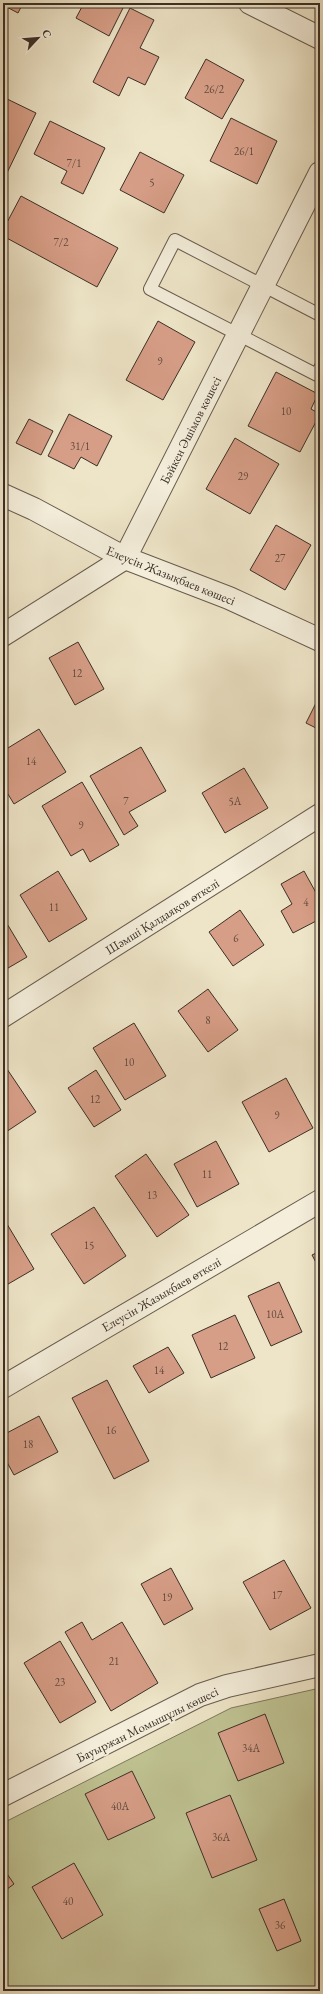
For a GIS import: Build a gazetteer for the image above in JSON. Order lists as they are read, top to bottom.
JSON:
{
  "streets": {
    "street": [
      "Бәйкен Әшімов көшесі",
      "Елеусін Жазықбаев көшесі",
      "Шәмші Қалдаяқов өткелі",
      "Елеусін Жазықбаев өткелі",
      "Бауыржан Момышұлы көшесі"
    ]
  },
  "crossings": [
    ["Бәйкен Әшімов көшесі", "Елеусін Жазықбаев көшесі"]
  ],
  "house_numbers": [
    "26/2",
    "26/1",
    "7/1",
    "5",
    "7/2",
    "9",
    "10",
    "31/1",
    "29",
    "27",
    "12",
    "14",
    "7",
    "5А",
    "9",
    "4",
    "11",
    "6",
    "8",
    "10",
    "12",
    "9",
    "11",
    "13",
    "15",
    "10А",
    "12",
    "14",
    "16",
    "18",
    "17",
    "19",
    "21",
    "23",
    "34А",
    "40А",
    "36А",
    "40",
    "36"
  ],
  "north": "top right"
}
